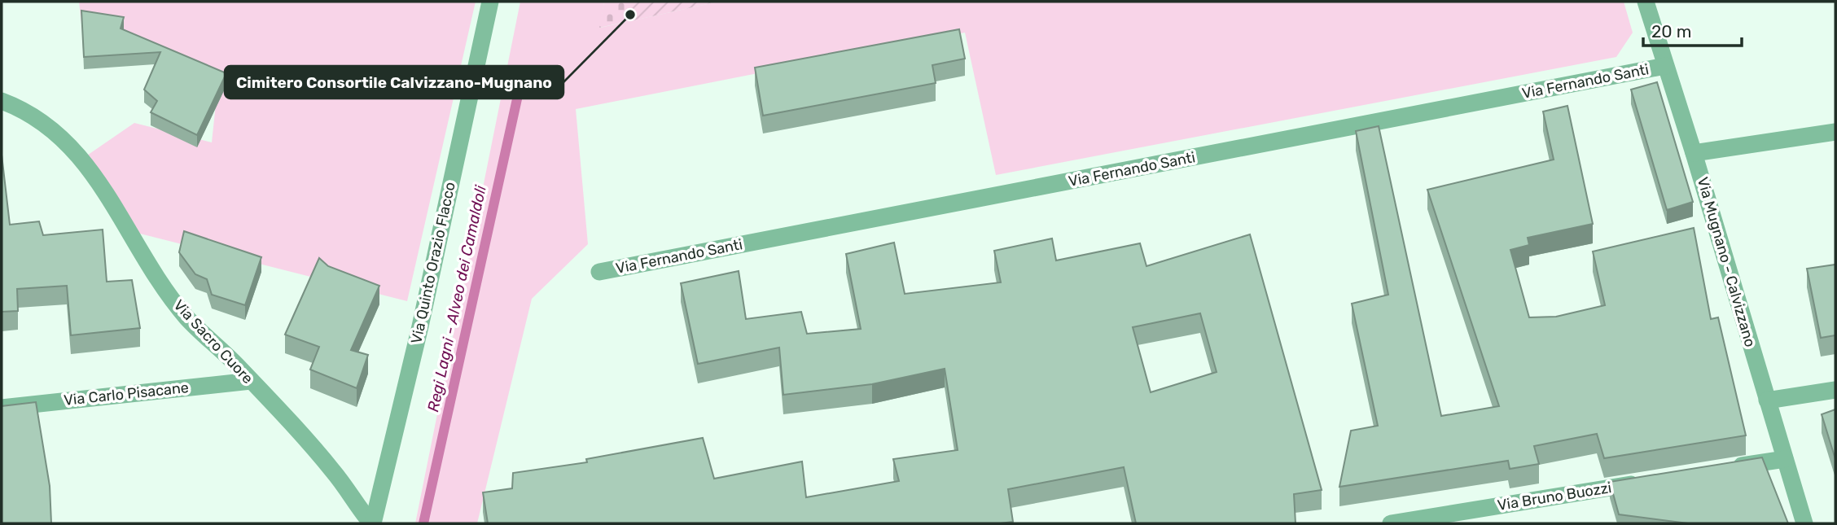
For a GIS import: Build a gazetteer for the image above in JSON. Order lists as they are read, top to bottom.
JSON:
{
  "streets": {
    "street": [
      "Via Fernando Santi",
      "Via Mugnano - Calvizzano",
      "Via Quinto Orazio Flacco",
      "Via Sacro Cuore",
      "Via Carlo Pisacane",
      "Via Bruno Buozzi"
    ]
  },
  "crossings": [
    ["Via Fernando Santi", "Via Mugnano - Calvizzano"],
    ["Via Quinto Orazio Flacco", "Via Sacro Cuore"],
    ["Via Sacro Cuore", "Via Carlo Pisacane"]
  ],
  "water": ["Regi Lagni - Alveo dei Camaldoli"],
  "places": ["Cimitero Consortile Calvizzano-Mugnano"],
  "scale_bar": "20 m"
}
